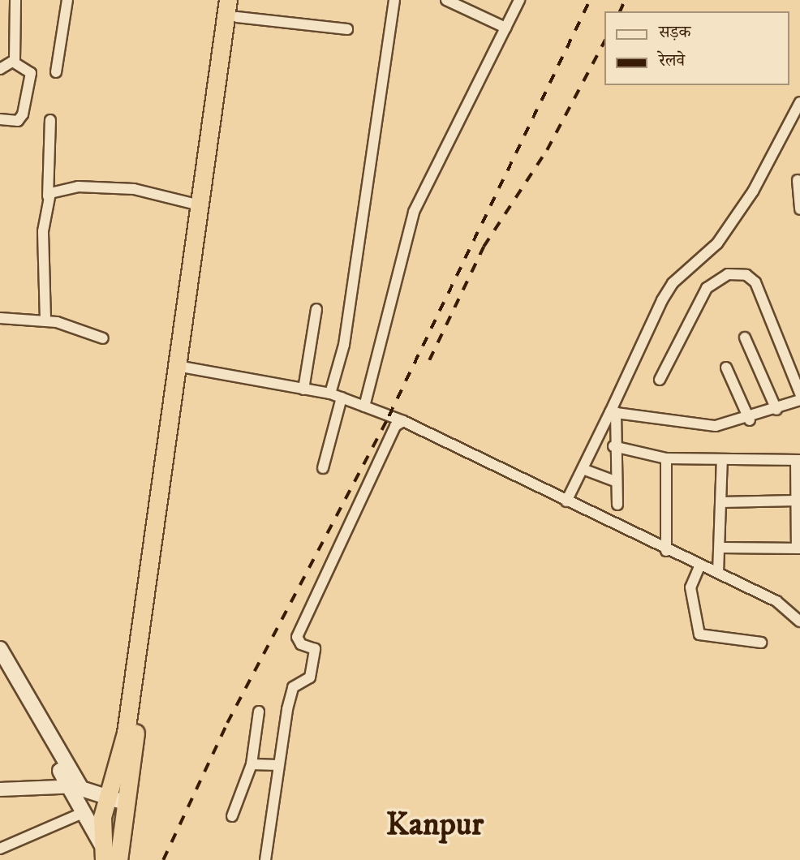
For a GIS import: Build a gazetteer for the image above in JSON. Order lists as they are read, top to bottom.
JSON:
{
  "districts": ["Kanpur"],
  "legend": ["सड़क", "रेलवे"]
}
